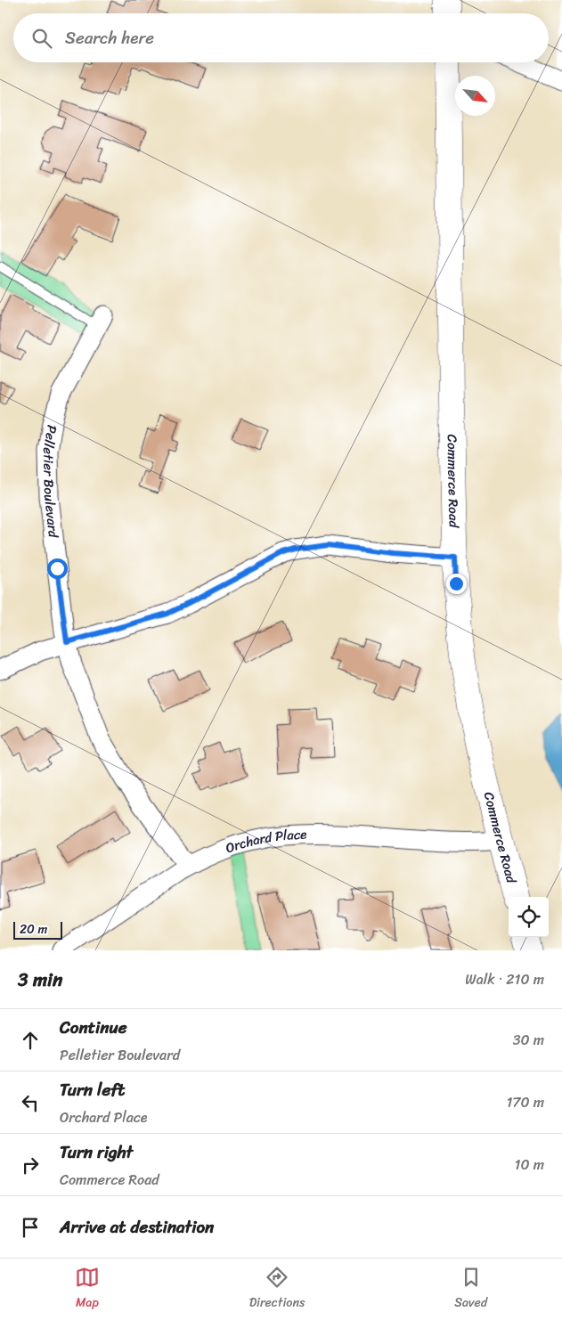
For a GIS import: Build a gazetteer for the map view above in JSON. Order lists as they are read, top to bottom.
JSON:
{
  "streets": {
    "main road": ["Commerce Road"],
    "street": ["Pelletier Boulevard", "Orchard Place"]
  },
  "crossings": [
    ["Pelletier Boulevard", "Orchard Place"],
    ["Commerce Road", "Orchard Place"]
  ],
  "scale_bar": "20 m",
  "north": "bottom right",
  "page": {
    "search": "Search here",
    "scale": "20 m",
    "heading": ["3 min", "Walk · 210 m"],
    "list": [
      ["Continue", "Pelletier Boulevard", "30 m"],
      ["Turn left", "Orchard Place", "170 m"],
      ["Turn right", "Commerce Road", "10 m"],
      "Arrive at destination"
    ],
    "nav": ["Map", "Directions", "Saved"]
  }
}
